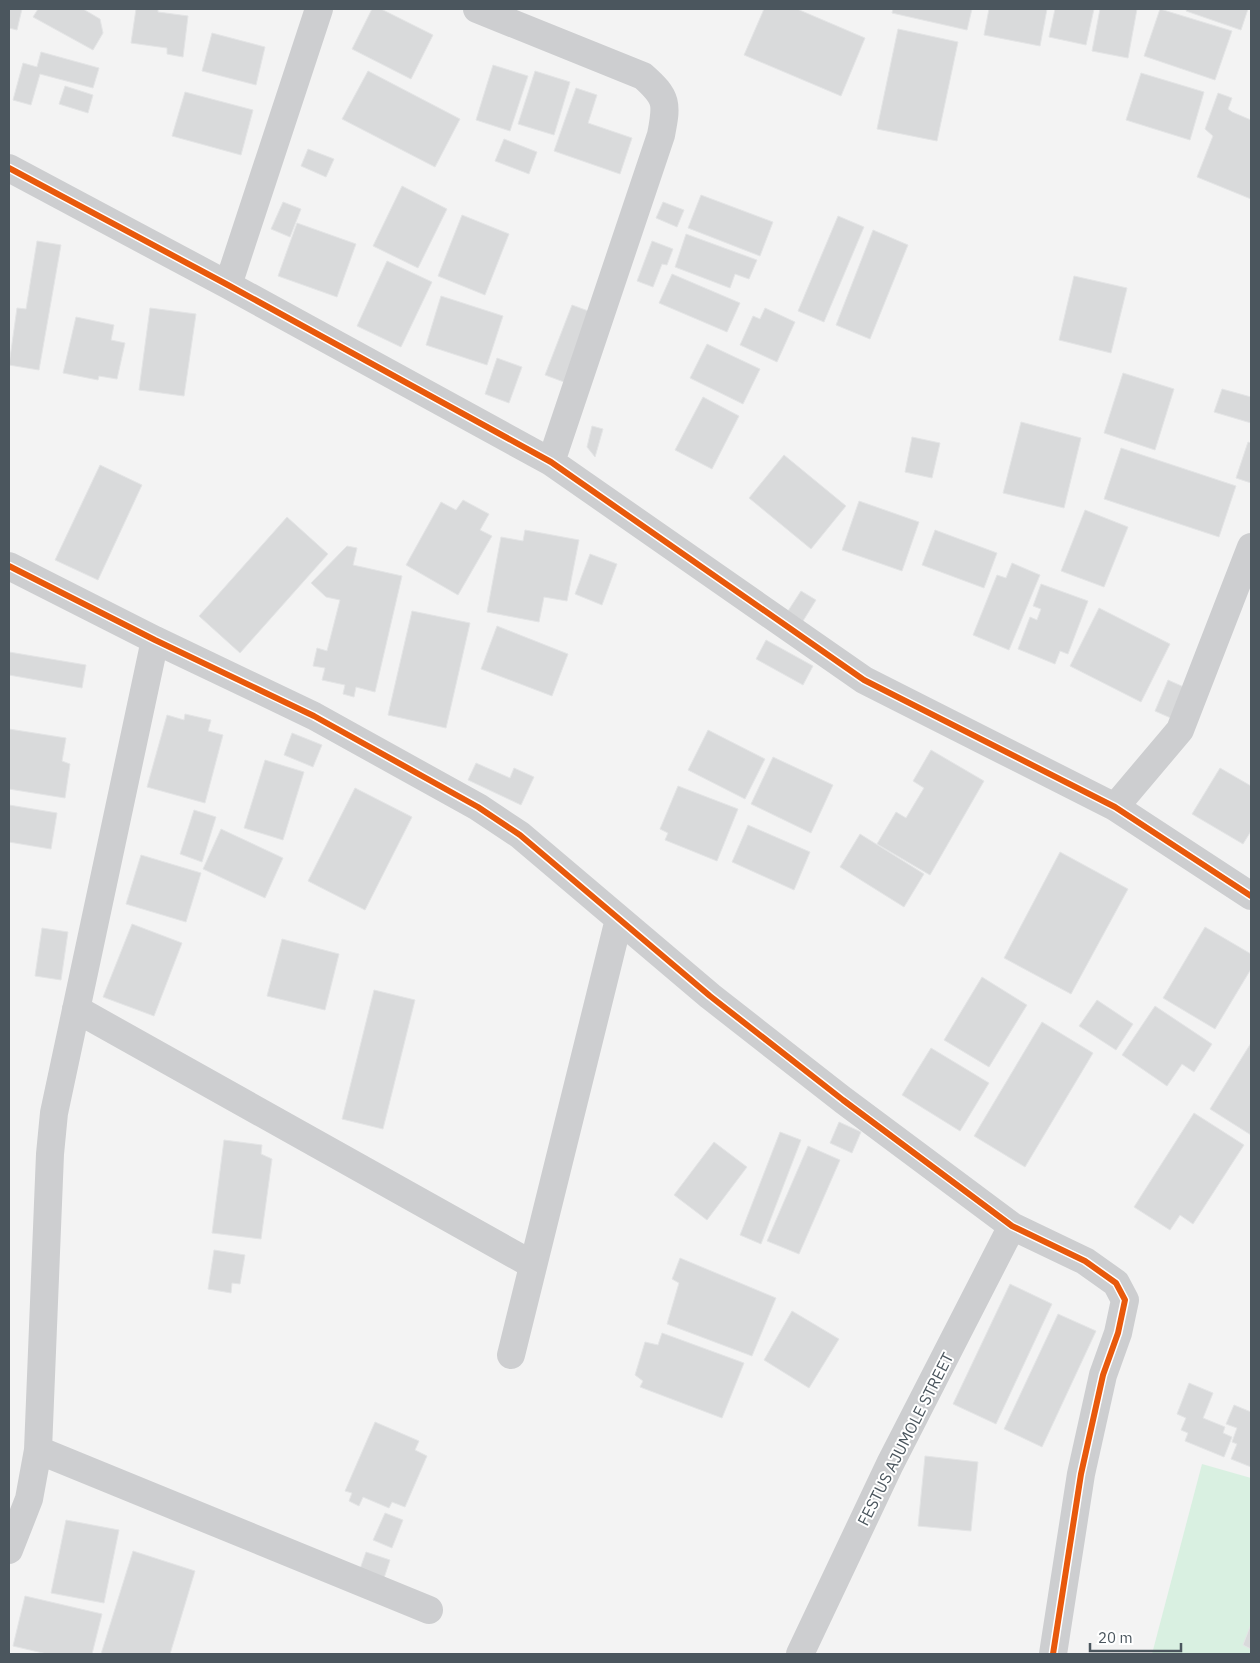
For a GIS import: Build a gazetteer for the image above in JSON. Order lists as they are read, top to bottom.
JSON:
{
  "streets": {
    "street": ["FESTUS AJUMOLE STREET"]
  },
  "scale_bar": "20 m"
}
